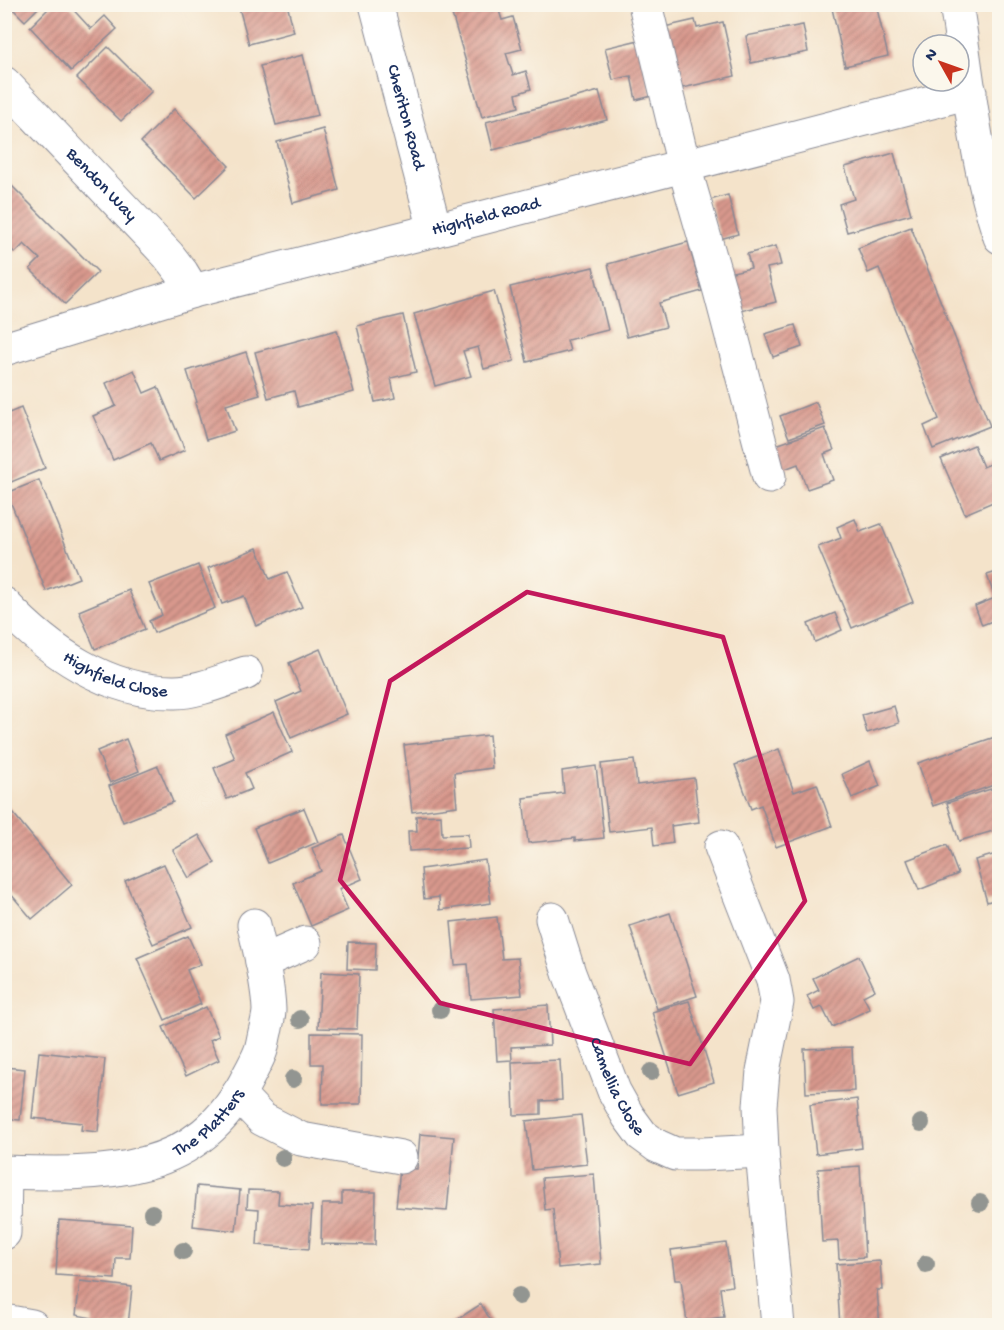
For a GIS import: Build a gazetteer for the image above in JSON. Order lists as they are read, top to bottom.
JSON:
{
  "streets": {
    "street": [
      "Cheriton Road",
      "Bendon Way",
      "Highfield Road",
      "Highfield Close",
      "Camellia Close",
      "The Platters"
    ]
  },
  "crossings": [
    ["Cheriton Road", "Highfield Road"],
    ["Bendon Way", "Highfield Road"]
  ],
  "north": "top left"
}
